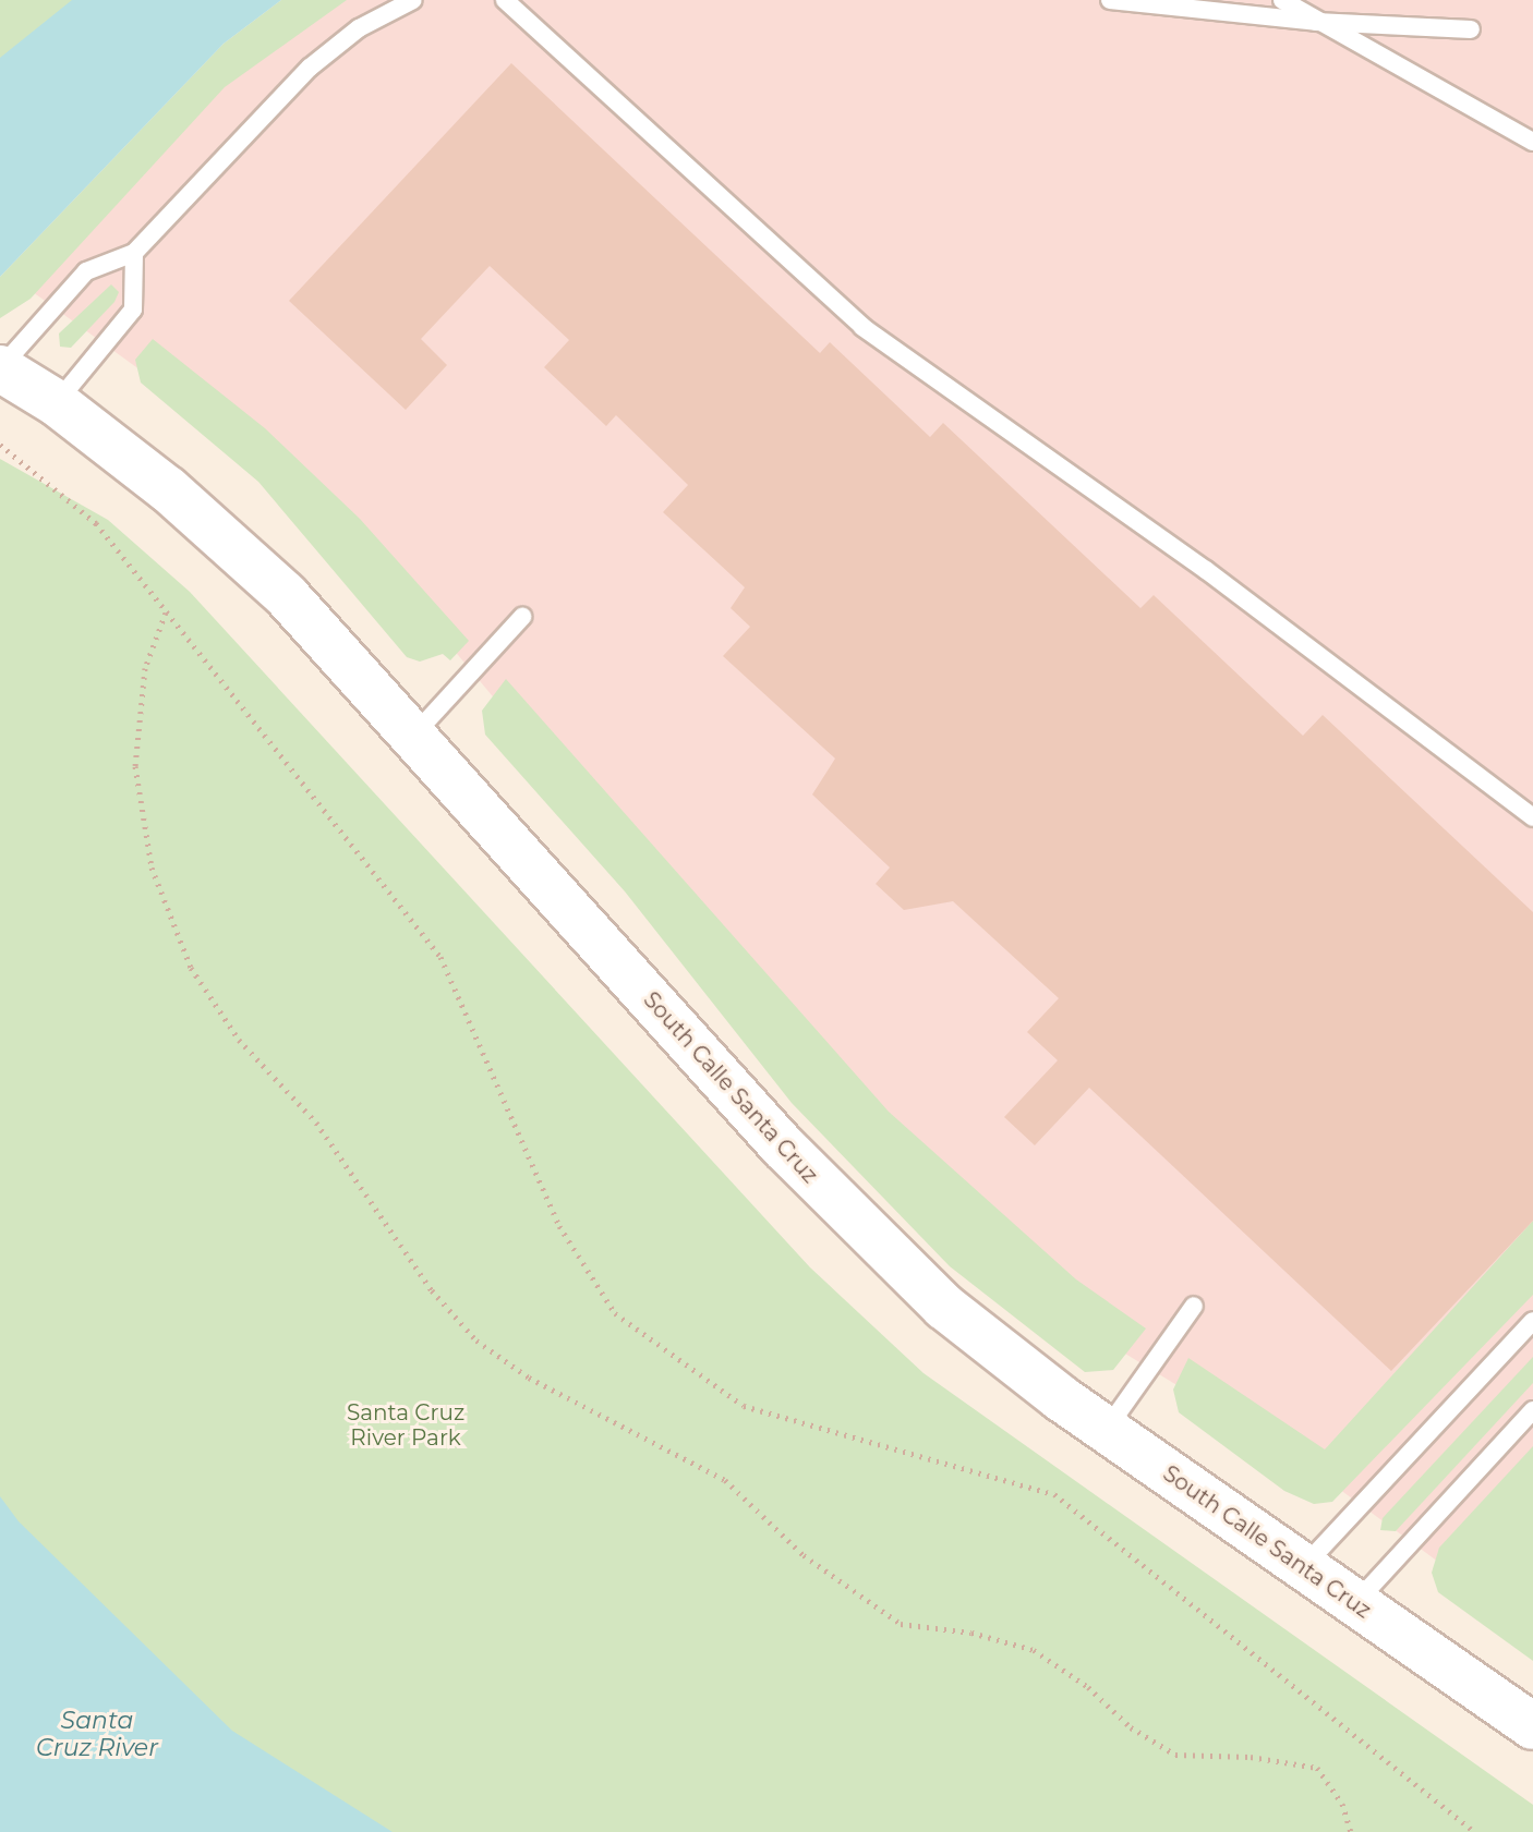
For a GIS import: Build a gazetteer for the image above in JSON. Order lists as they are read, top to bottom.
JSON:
{
  "streets": {
    "street": ["South Calle Santa Cruz"]
  },
  "water": ["Santa Cruz River"],
  "parks": ["Santa Cruz River Park"]
}
